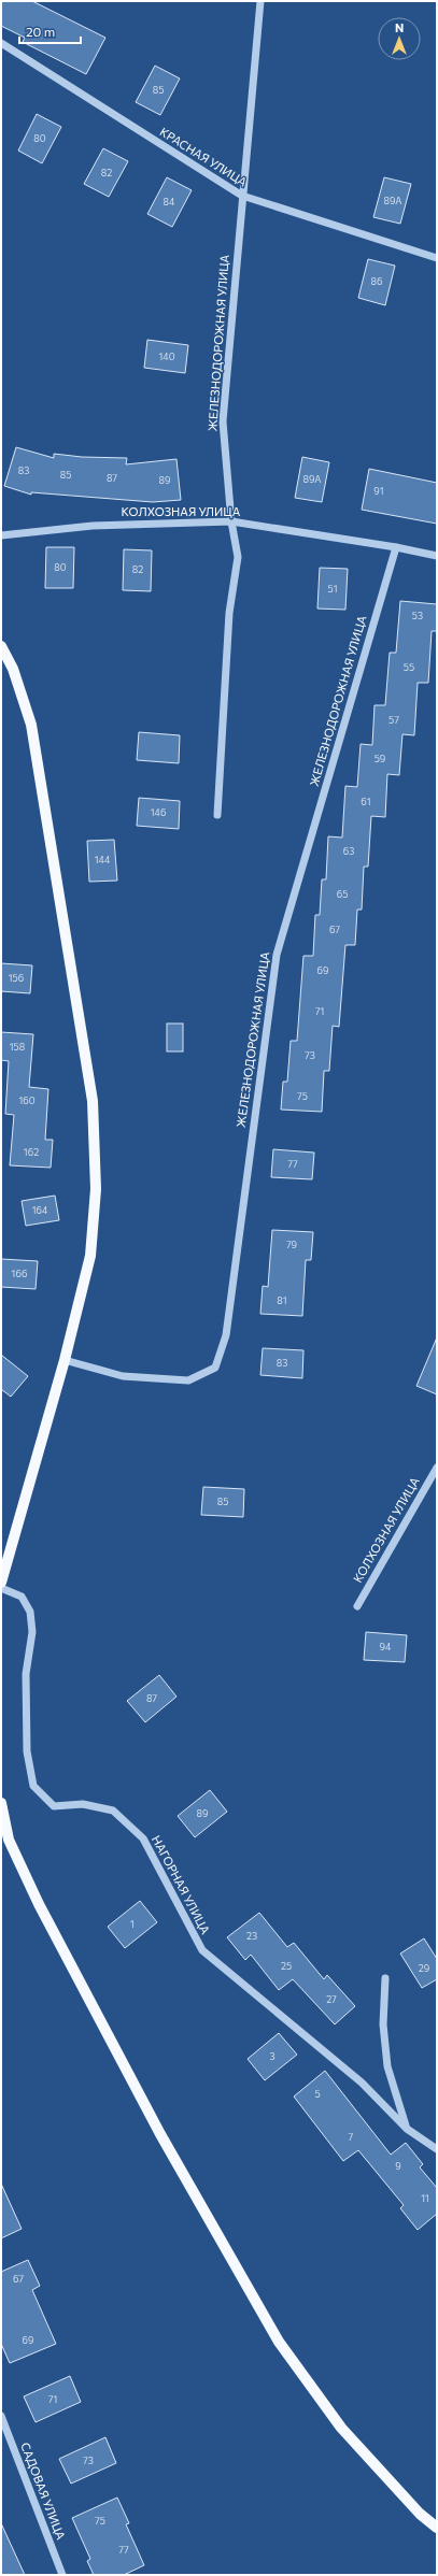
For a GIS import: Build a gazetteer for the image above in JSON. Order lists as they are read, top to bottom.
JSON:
{
  "streets": {
    "street": [
      "КРАСНАЯ УЛИЦА",
      "ЖЕЛЕЗНОДОРОЖНАЯ УЛИЦА",
      "КОЛХОЗНАЯ УЛИЦА",
      "НАГОРНАЯ УЛИЦА",
      "САДОВАЯ УЛИЦА"
    ]
  },
  "crossings": [
    ["КРАСНАЯ УЛИЦА", "ЖЕЛЕЗНОДОРОЖНАЯ УЛИЦА"],
    ["ЖЕЛЕЗНОДОРОЖНАЯ УЛИЦА", "КОЛХОЗНАЯ УЛИЦА"]
  ],
  "house_numbers": [
    "85",
    "80",
    "82",
    "89А",
    "84",
    "86",
    "140",
    "83",
    "85",
    "87",
    "89А",
    "89",
    "91",
    "80",
    "82",
    "51",
    "53",
    "55",
    "57",
    "59",
    "61",
    "146",
    "63",
    "144",
    "65",
    "67",
    "69",
    "156",
    "71",
    "158",
    "73",
    "75",
    "160",
    "162",
    "77",
    "164",
    "79",
    "166",
    "81",
    "83",
    "85",
    "94",
    "87",
    "89",
    "1",
    "23",
    "25",
    "29",
    "27",
    "3",
    "5",
    "7",
    "9",
    "11",
    "67",
    "69",
    "71",
    "73",
    "75",
    "77"
  ],
  "scale_bar": "20 m",
  "north": "top"
}
